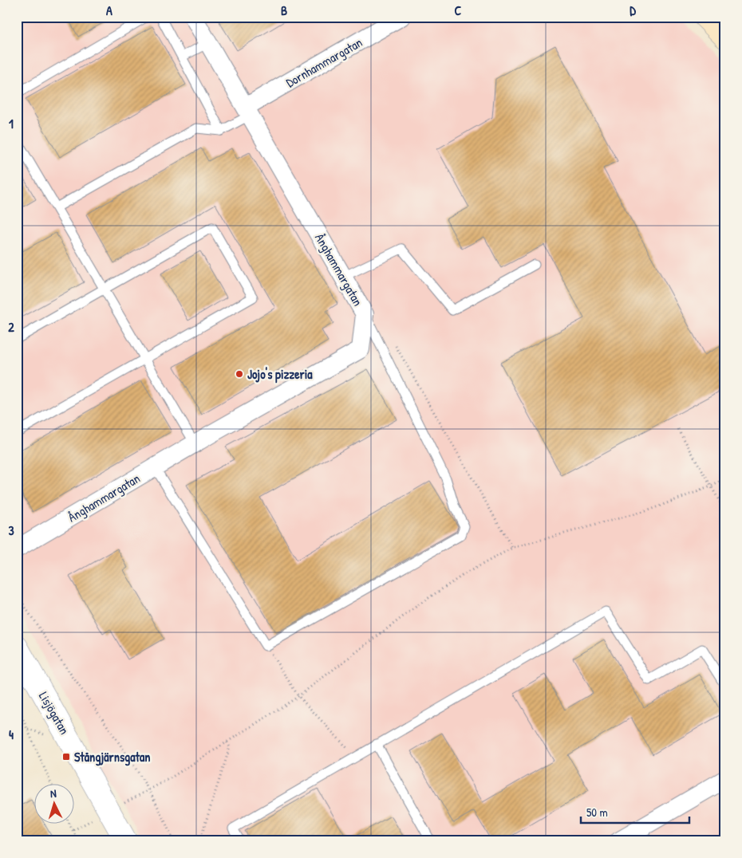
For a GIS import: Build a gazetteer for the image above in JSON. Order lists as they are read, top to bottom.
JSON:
{
  "streets": {
    "street": ["Dornhammargatan", "Ånghammargatan", "Lisjögatan"]
  },
  "crossings": [
    ["Dornhammargatan", "Ånghammargatan"]
  ],
  "places": {
    "other": ["Jojo's pizzeria"],
    "transit": ["Stångjärnsgatan"]
  },
  "scale_bar": "50 m",
  "north": "top",
  "grid": {
    "columns": [
      "A",
      "B",
      "C",
      "D"
    ],
    "rows": [
      "1",
      "2",
      "3",
      "4"
    ]
  }
}
